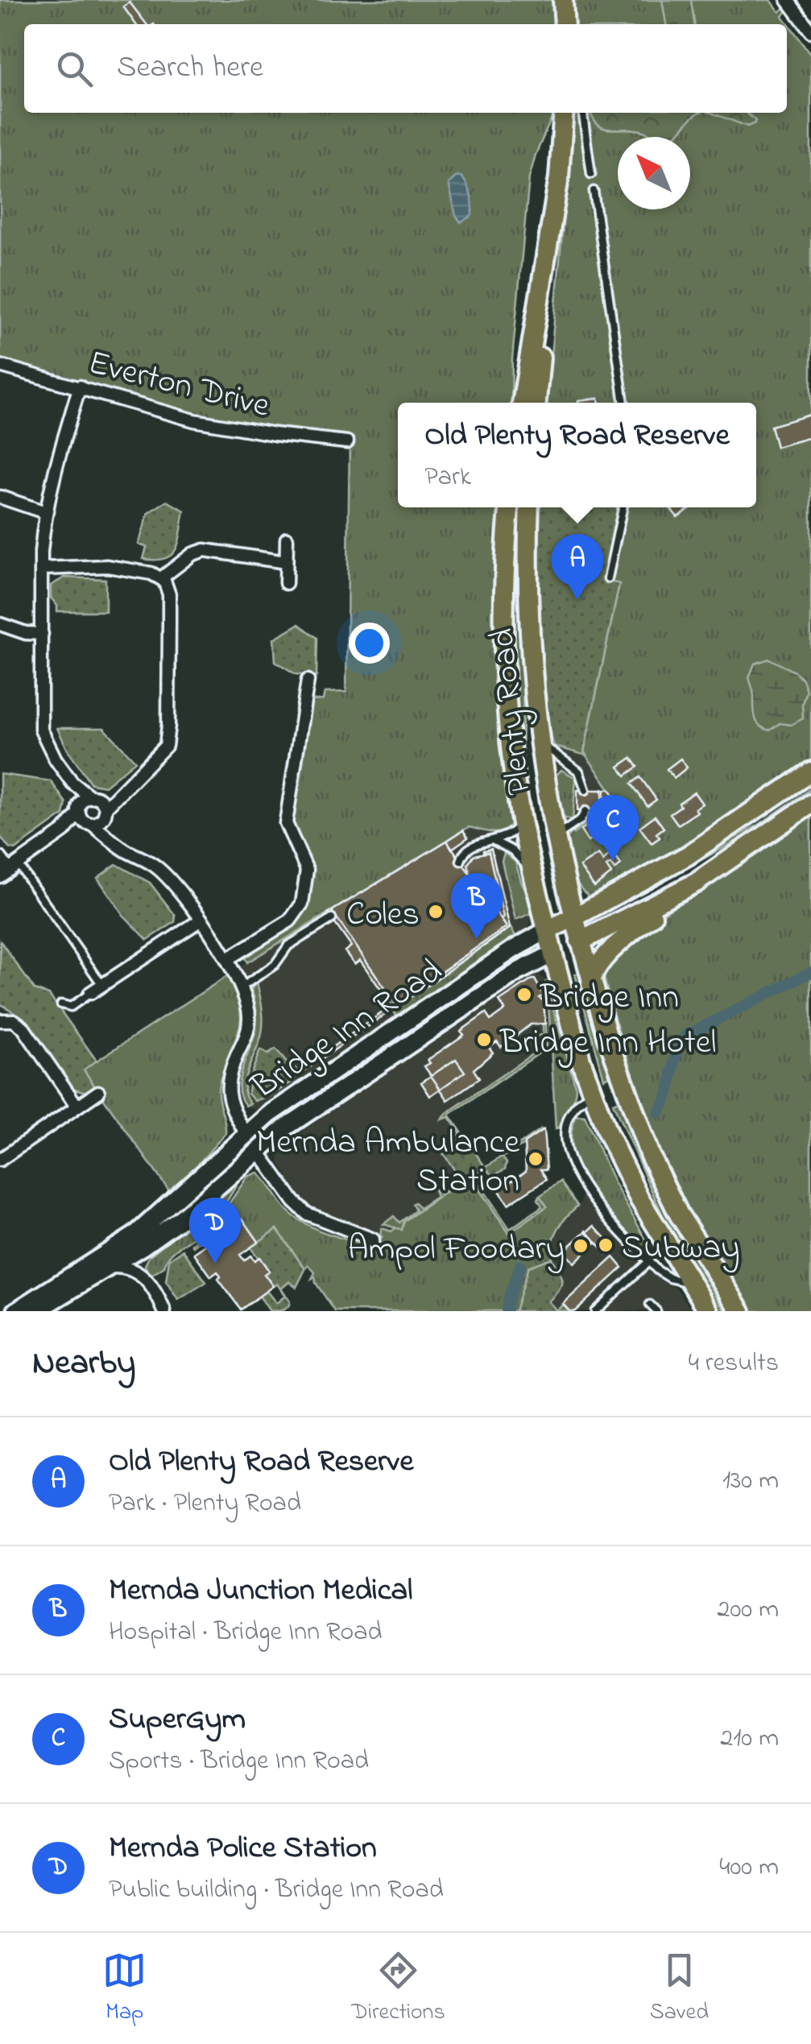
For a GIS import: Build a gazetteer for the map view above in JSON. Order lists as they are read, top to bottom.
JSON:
{
  "streets": {
    "main road": ["Plenty Road", "Bridge Inn Road"],
    "street": ["Everton Drive"]
  },
  "crossings": [
    ["Plenty Road", "Bridge Inn Road"]
  ],
  "places": [
    "Coles",
    "Bridge Inn",
    "Bridge Inn Hotel",
    "Mernda Ambulance Station",
    "Subway",
    "Ampol Foodary"
  ],
  "north": "top left",
  "page": {
    "search": "Search here",
    "popup": ["Old Plenty Road Reserve", "Park"],
    "pins": [
      "A",
      "C",
      "B",
      "D"
    ],
    "heading": ["Nearby", "4 results"],
    "list": [
      {
        "mark": "A",
        "name": "Old Plenty Road Reserve",
        "note": "Park · Plenty Road",
        "value": "130 m"
      },
      {
        "mark": "B",
        "name": "Mernda Junction Medical",
        "note": "Hospital · Bridge Inn Road",
        "value": "200 m"
      },
      {
        "mark": "C",
        "name": "SuperGym",
        "note": "Sports · Bridge Inn Road",
        "value": "210 m"
      },
      {
        "mark": "D",
        "name": "Mernda Police Station",
        "note": "Public building · Bridge Inn Road",
        "value": "400 m"
      }
    ],
    "nav": ["Map", "Directions", "Saved"]
  }
}
